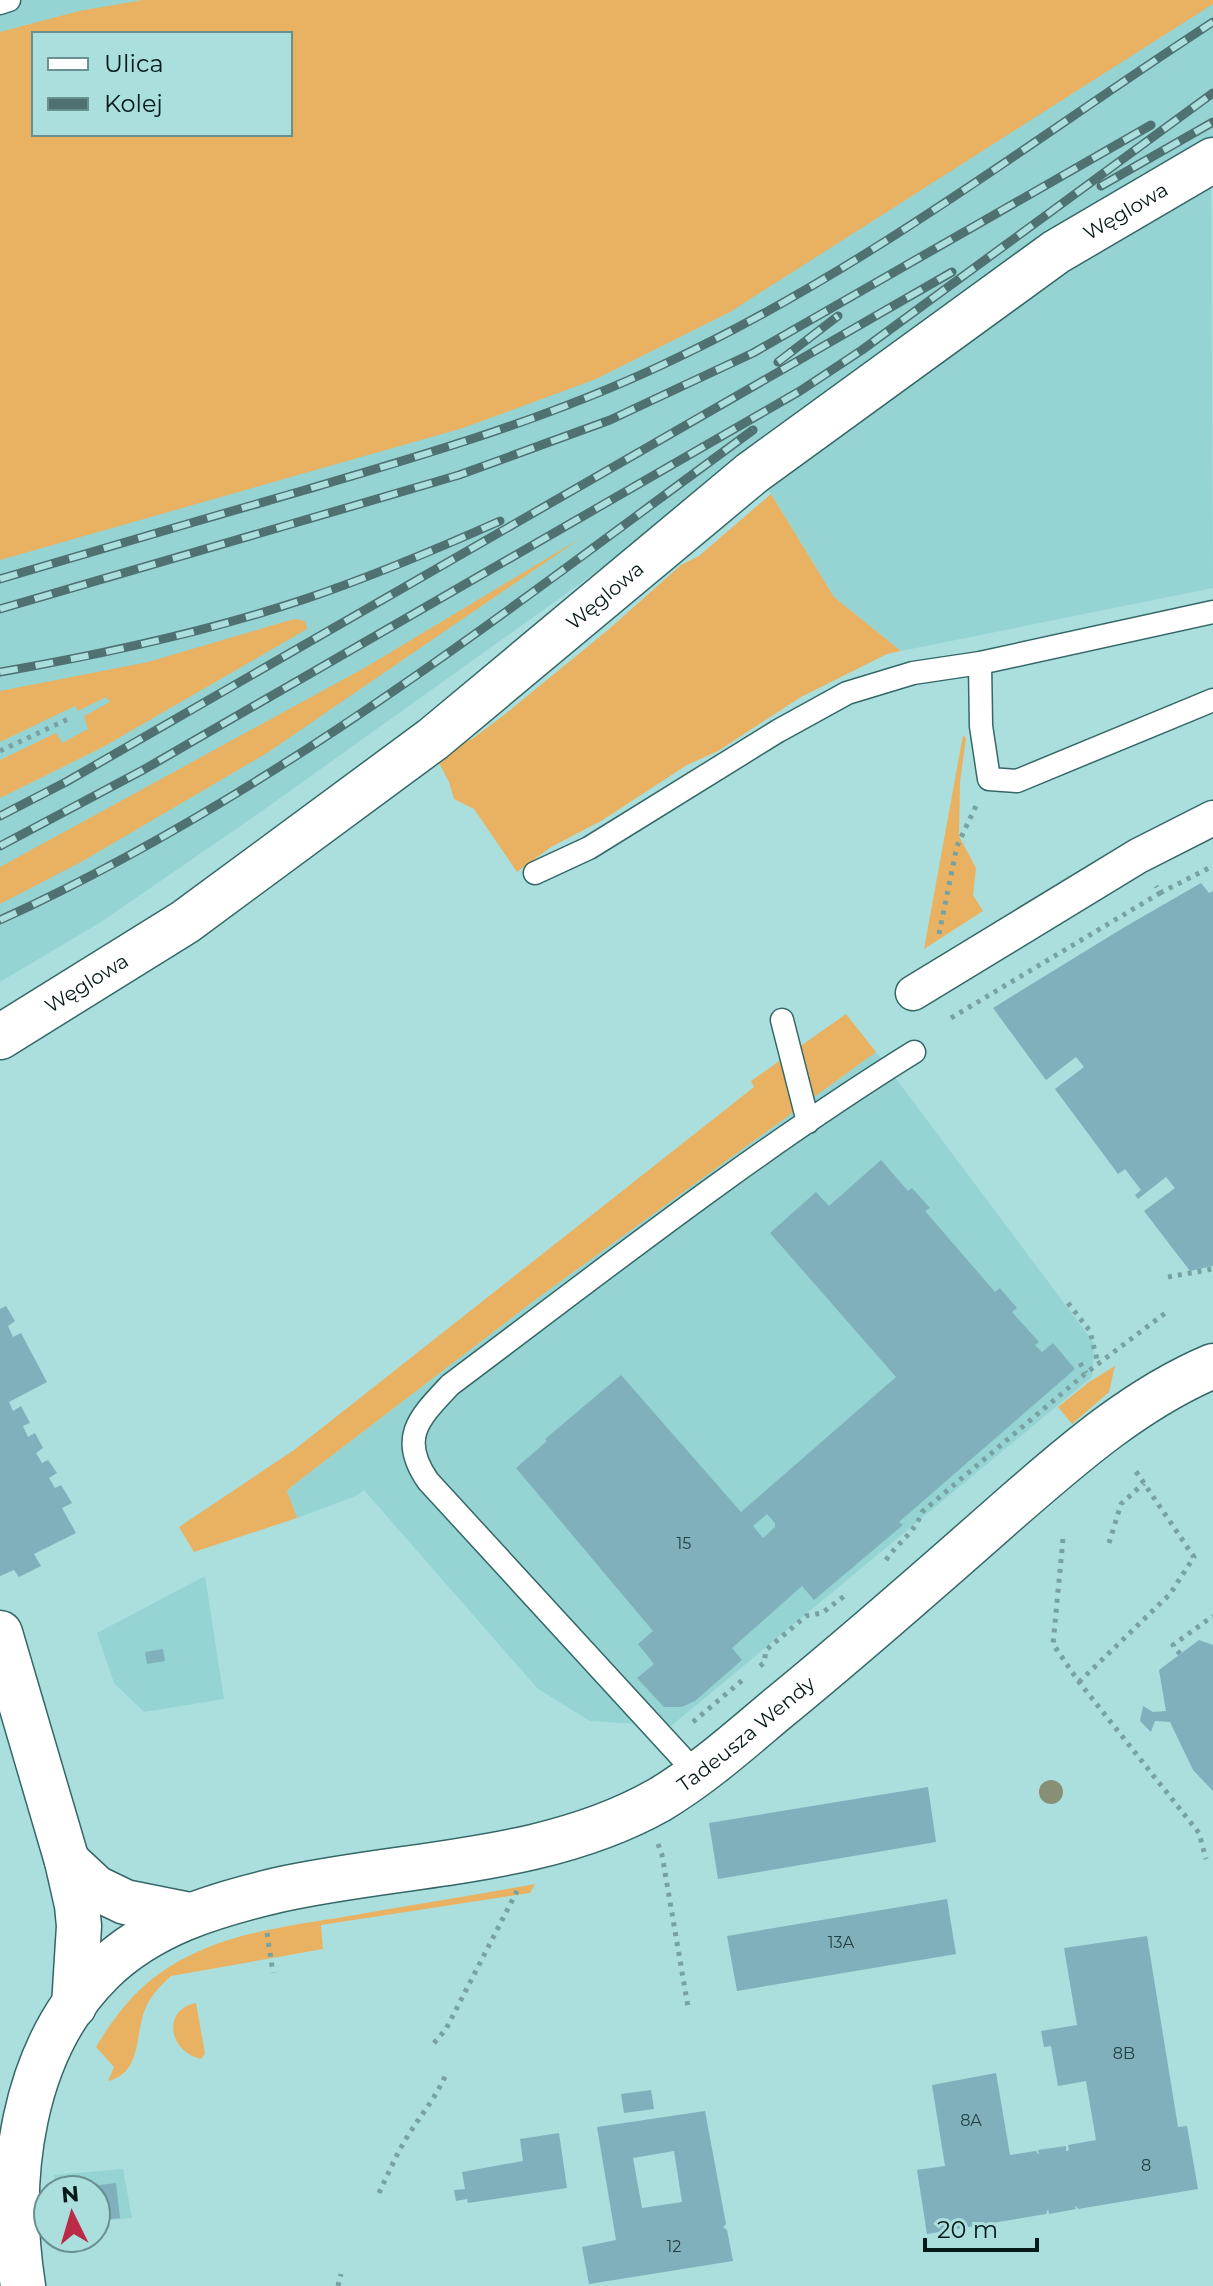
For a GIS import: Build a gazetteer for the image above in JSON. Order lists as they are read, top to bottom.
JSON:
{
  "streets": {
    "street": ["Węglowa", "Tadeusza Wendy"]
  },
  "house_numbers": [
    "15",
    "13A",
    "8B",
    "8A",
    "8",
    "12"
  ],
  "legend": ["Ulica", "Kolej"],
  "scale_bar": "20 m",
  "north": "top"
}
